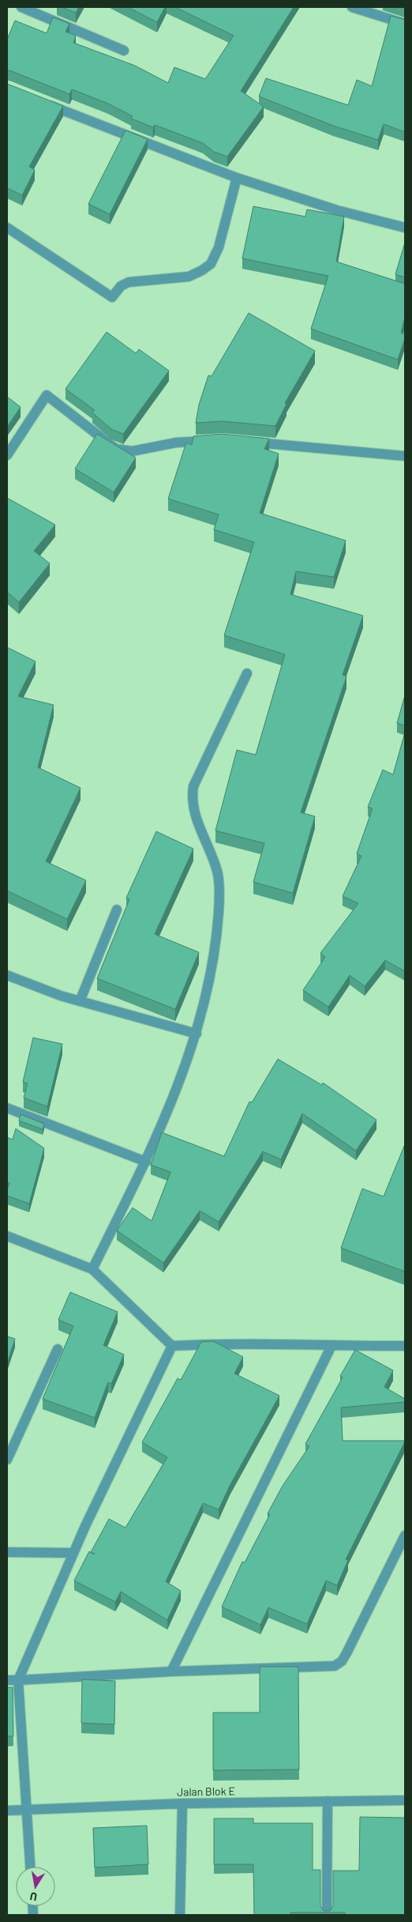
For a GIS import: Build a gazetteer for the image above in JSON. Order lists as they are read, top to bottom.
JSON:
{
  "streets": {
    "street": ["Jalan Blok E"]
  },
  "north": "bottom"
}
